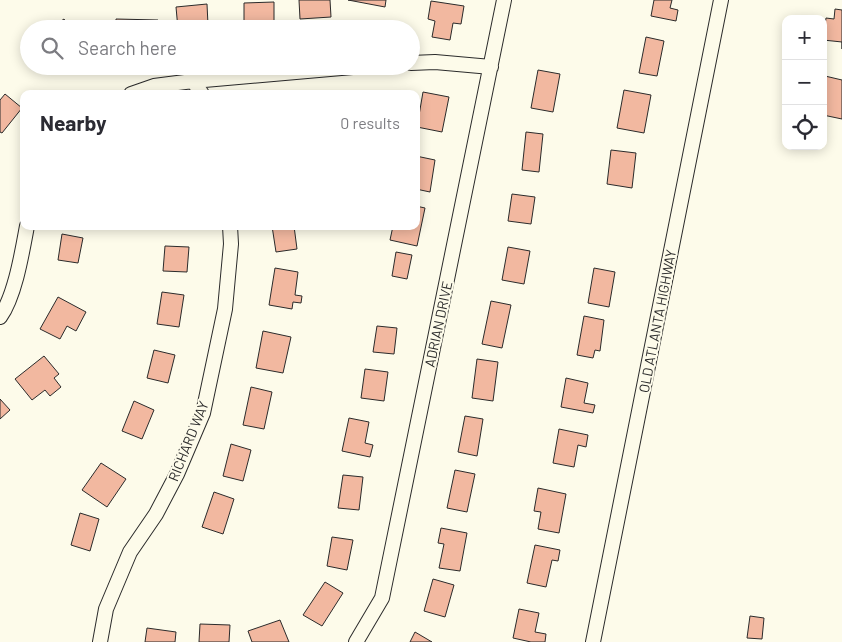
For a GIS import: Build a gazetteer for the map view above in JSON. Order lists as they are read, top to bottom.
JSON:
{
  "streets": {
    "street": ["OLD ATLANTA HIGHWAY", "ADRIAN DRIVE", "RICHARD WAY"]
  },
  "page": {
    "map_buttons": ["+", "−"],
    "search": "Search here",
    "heading": ["Nearby", "0 results"]
  }
}
